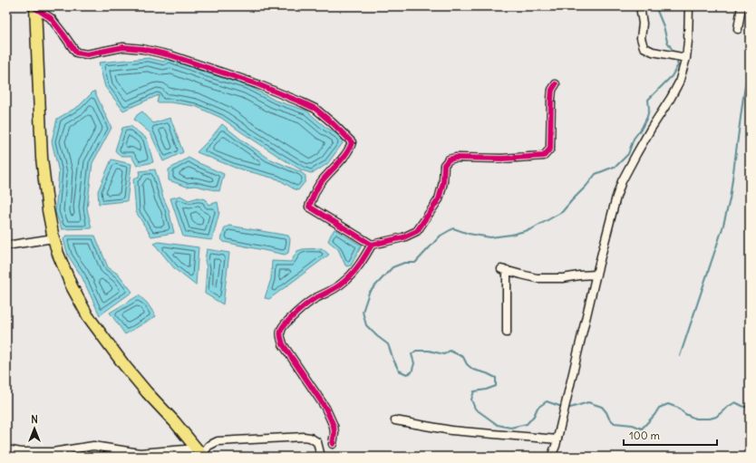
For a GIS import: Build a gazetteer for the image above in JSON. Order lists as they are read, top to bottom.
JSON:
{
  "scale_bar": "100 m",
  "north": "top"
}
